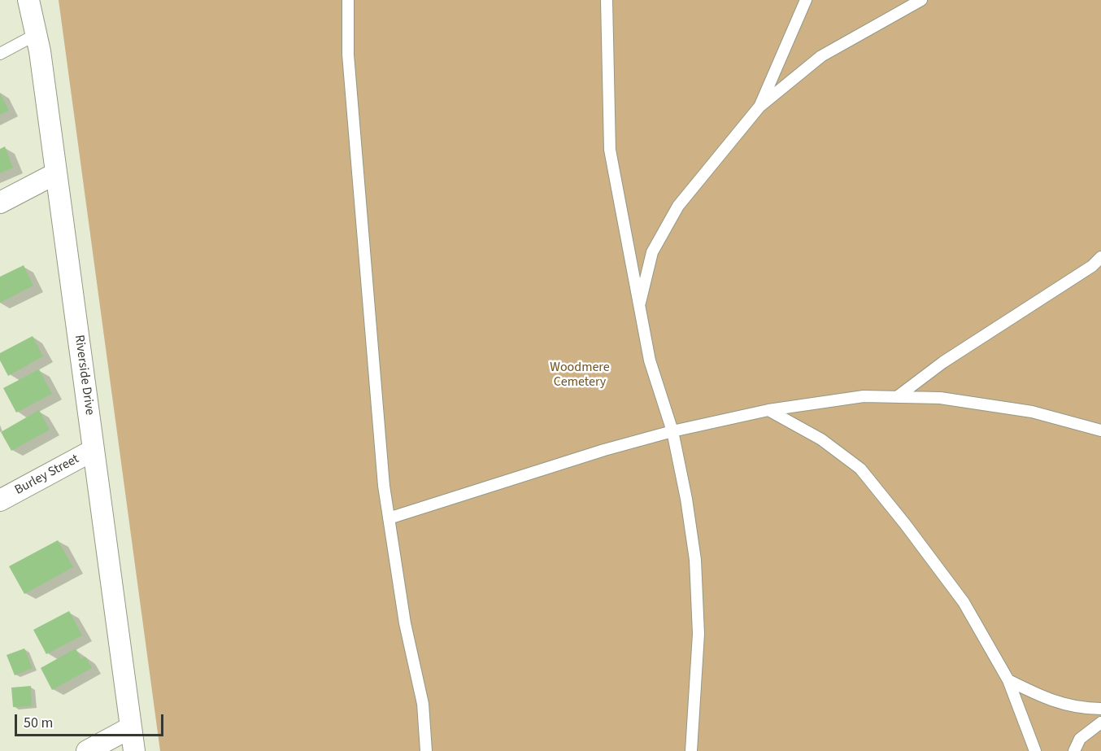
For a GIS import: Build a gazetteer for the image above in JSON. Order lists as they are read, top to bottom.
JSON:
{
  "streets": {
    "street": ["Riverside Drive", "Burley Street"]
  },
  "crossings": [
    ["Riverside Drive", "Burley Street"]
  ],
  "parks": ["Woodmere Cemetery"],
  "scale_bar": "50 m"
}
